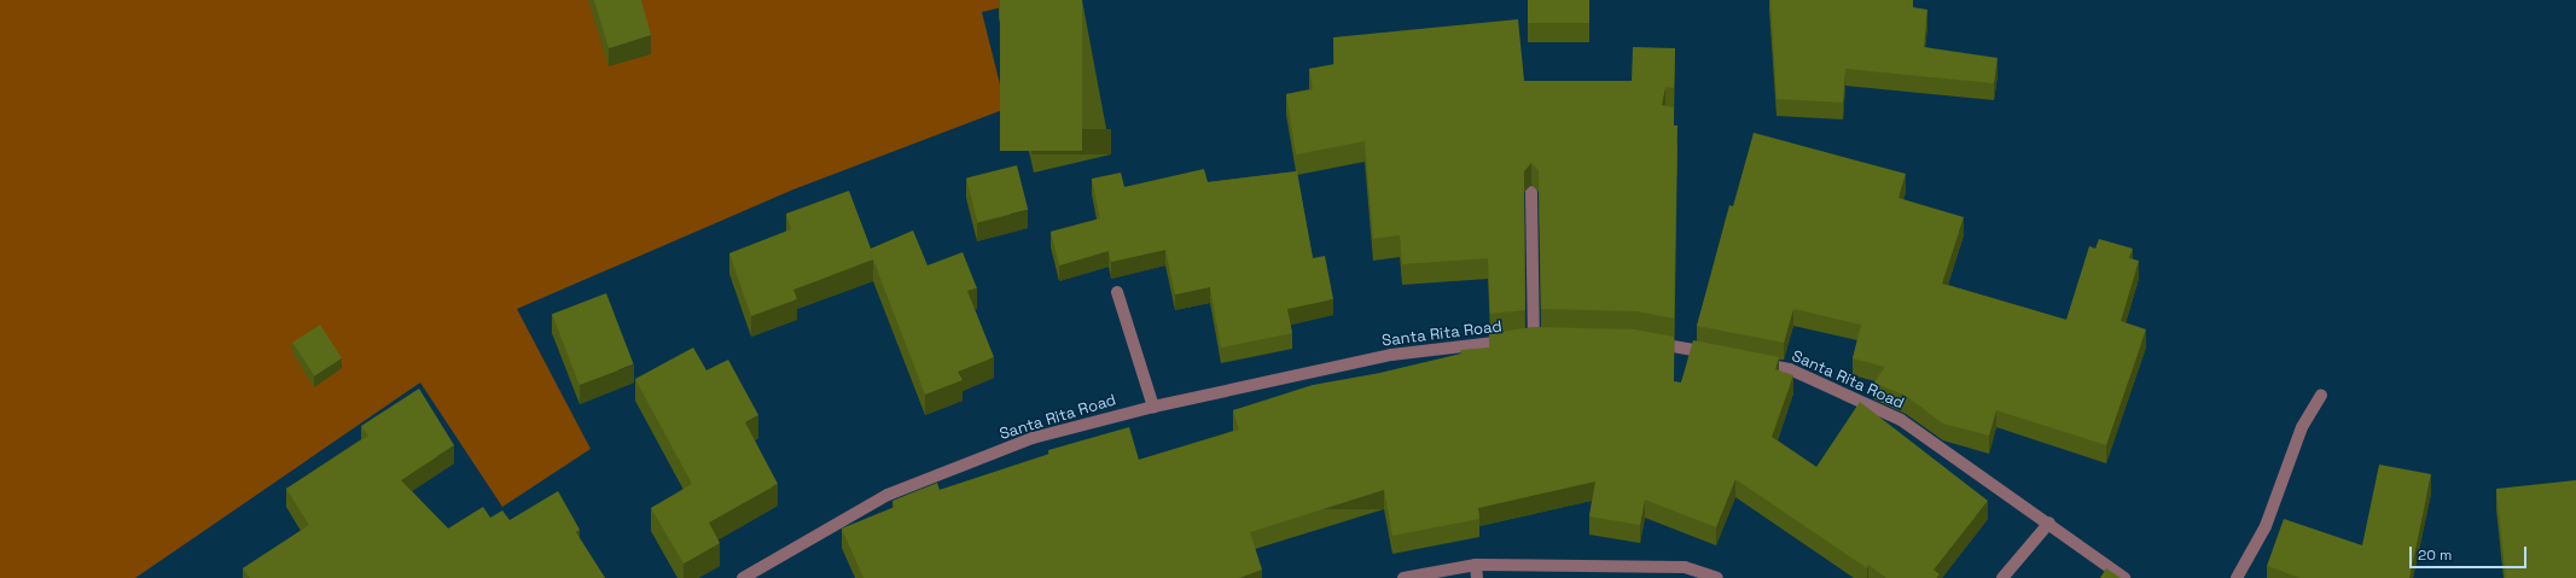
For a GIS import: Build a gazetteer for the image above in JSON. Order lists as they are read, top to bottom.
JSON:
{
  "streets": {
    "street": ["Santa Rita Road"]
  },
  "scale_bar": "20 m"
}
